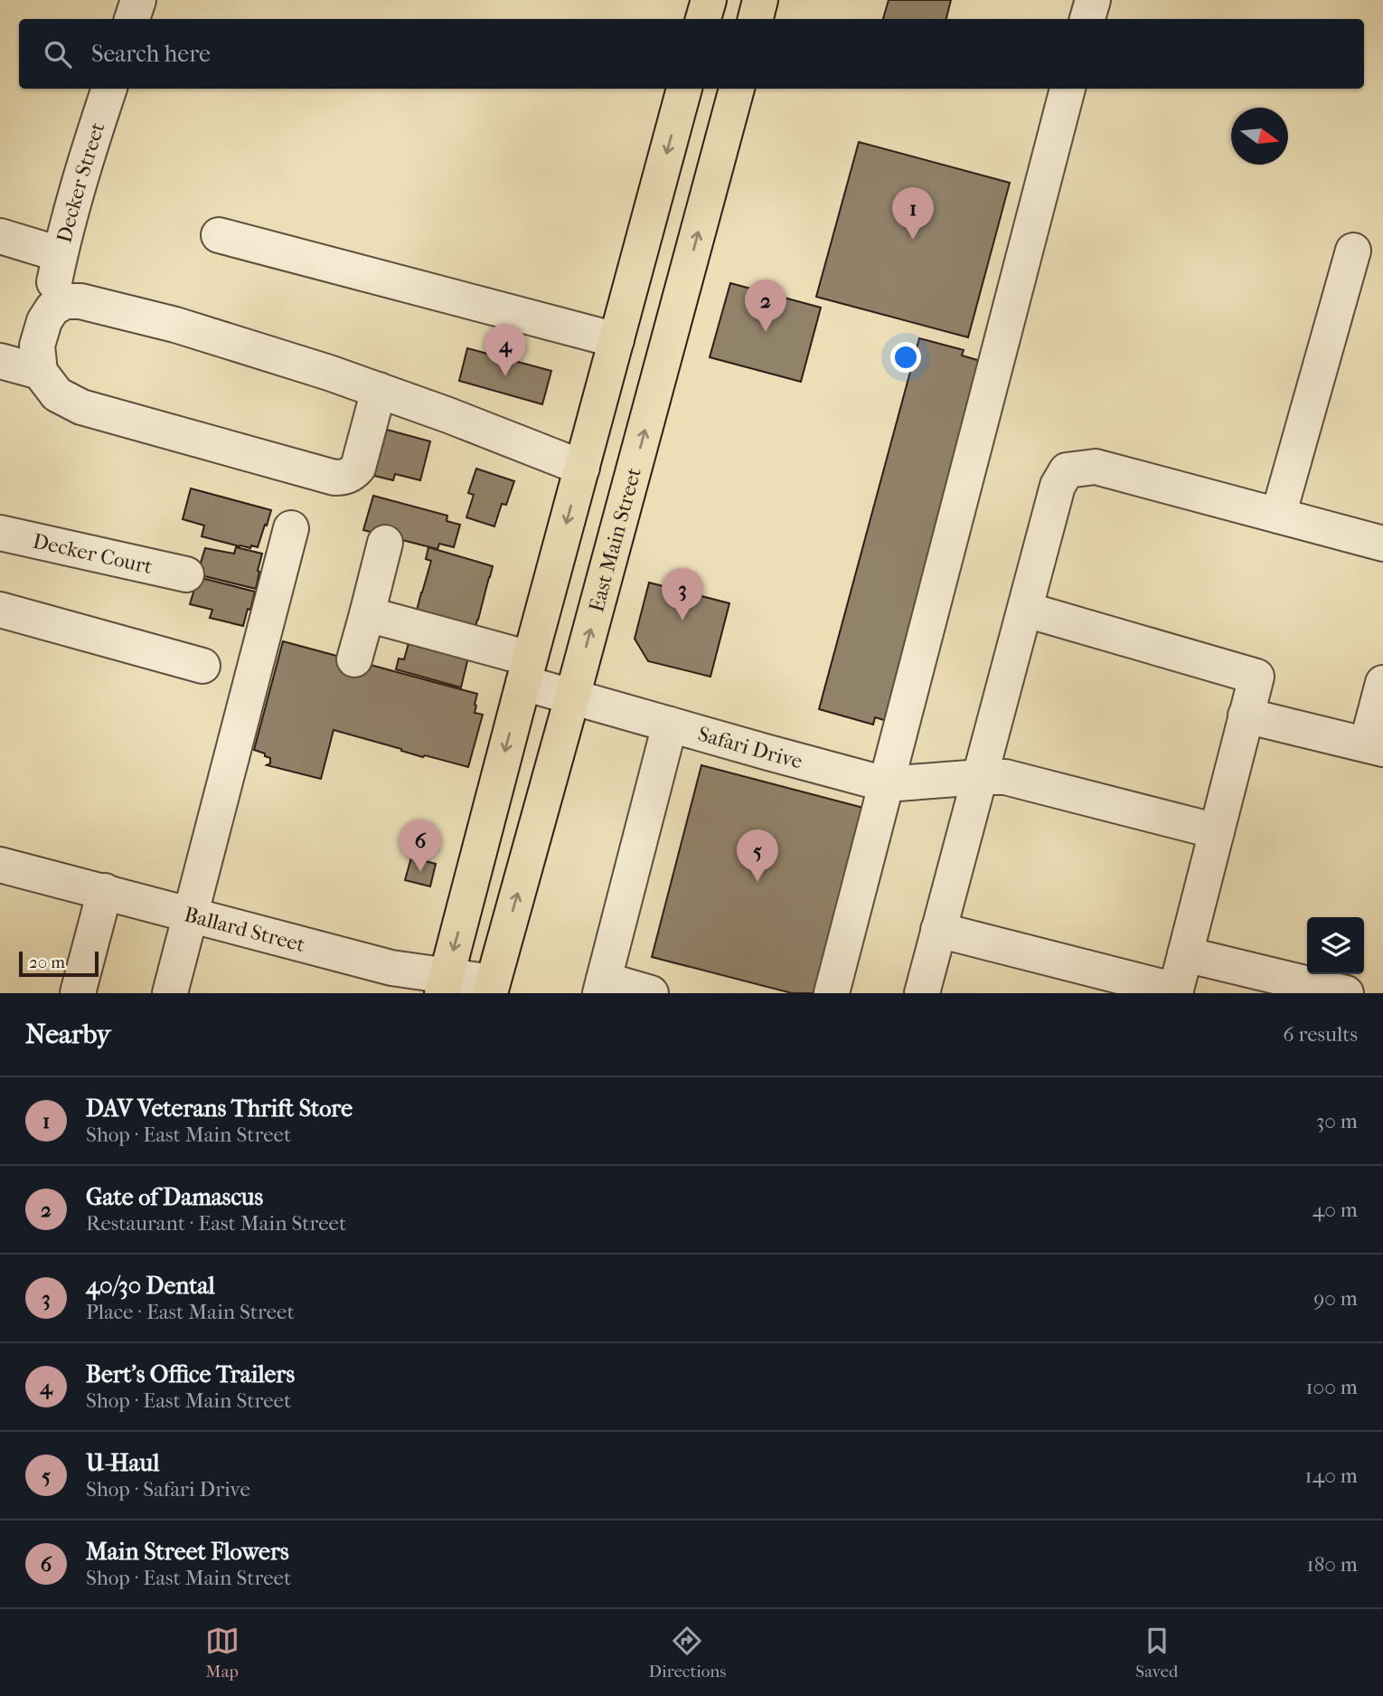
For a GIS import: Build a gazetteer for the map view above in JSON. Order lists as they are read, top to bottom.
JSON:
{
  "streets": {
    "main road": ["East Main Street"],
    "street": [
      "Decker Street",
      "Decker Court",
      "Safari Drive",
      "Ballard Street"
    ]
  },
  "crossings": [
    ["East Main Street", "Safari Drive"],
    ["East Main Street", "Ballard Street"]
  ],
  "scale_bar": "20 m",
  "north": "right",
  "page": {
    "search": "Search here",
    "pins": [
      "1",
      "2",
      "4",
      "3",
      "6",
      "5"
    ],
    "scale": "20 m",
    "heading": ["Nearby", "6 results"],
    "list": [
      {
        "mark": "1",
        "name": "DAV Veterans Thrift Store",
        "note": "Shop · East Main Street",
        "value": "30 m"
      },
      {
        "mark": "2",
        "name": "Gate of Damascus",
        "note": "Restaurant · East Main Street",
        "value": "40 m"
      },
      {
        "mark": "3",
        "name": "40/30 Dental",
        "note": "Place · East Main Street",
        "value": "90 m"
      },
      {
        "mark": "4",
        "name": "Bert's Office Trailers",
        "note": "Shop · East Main Street",
        "value": "100 m"
      },
      {
        "mark": "5",
        "name": "U-Haul",
        "note": "Shop · Safari Drive",
        "value": "140 m"
      },
      {
        "mark": "6",
        "name": "Main Street Flowers",
        "note": "Shop · East Main Street",
        "value": "180 m"
      }
    ],
    "nav": ["Map", "Directions", "Saved"]
  }
}
